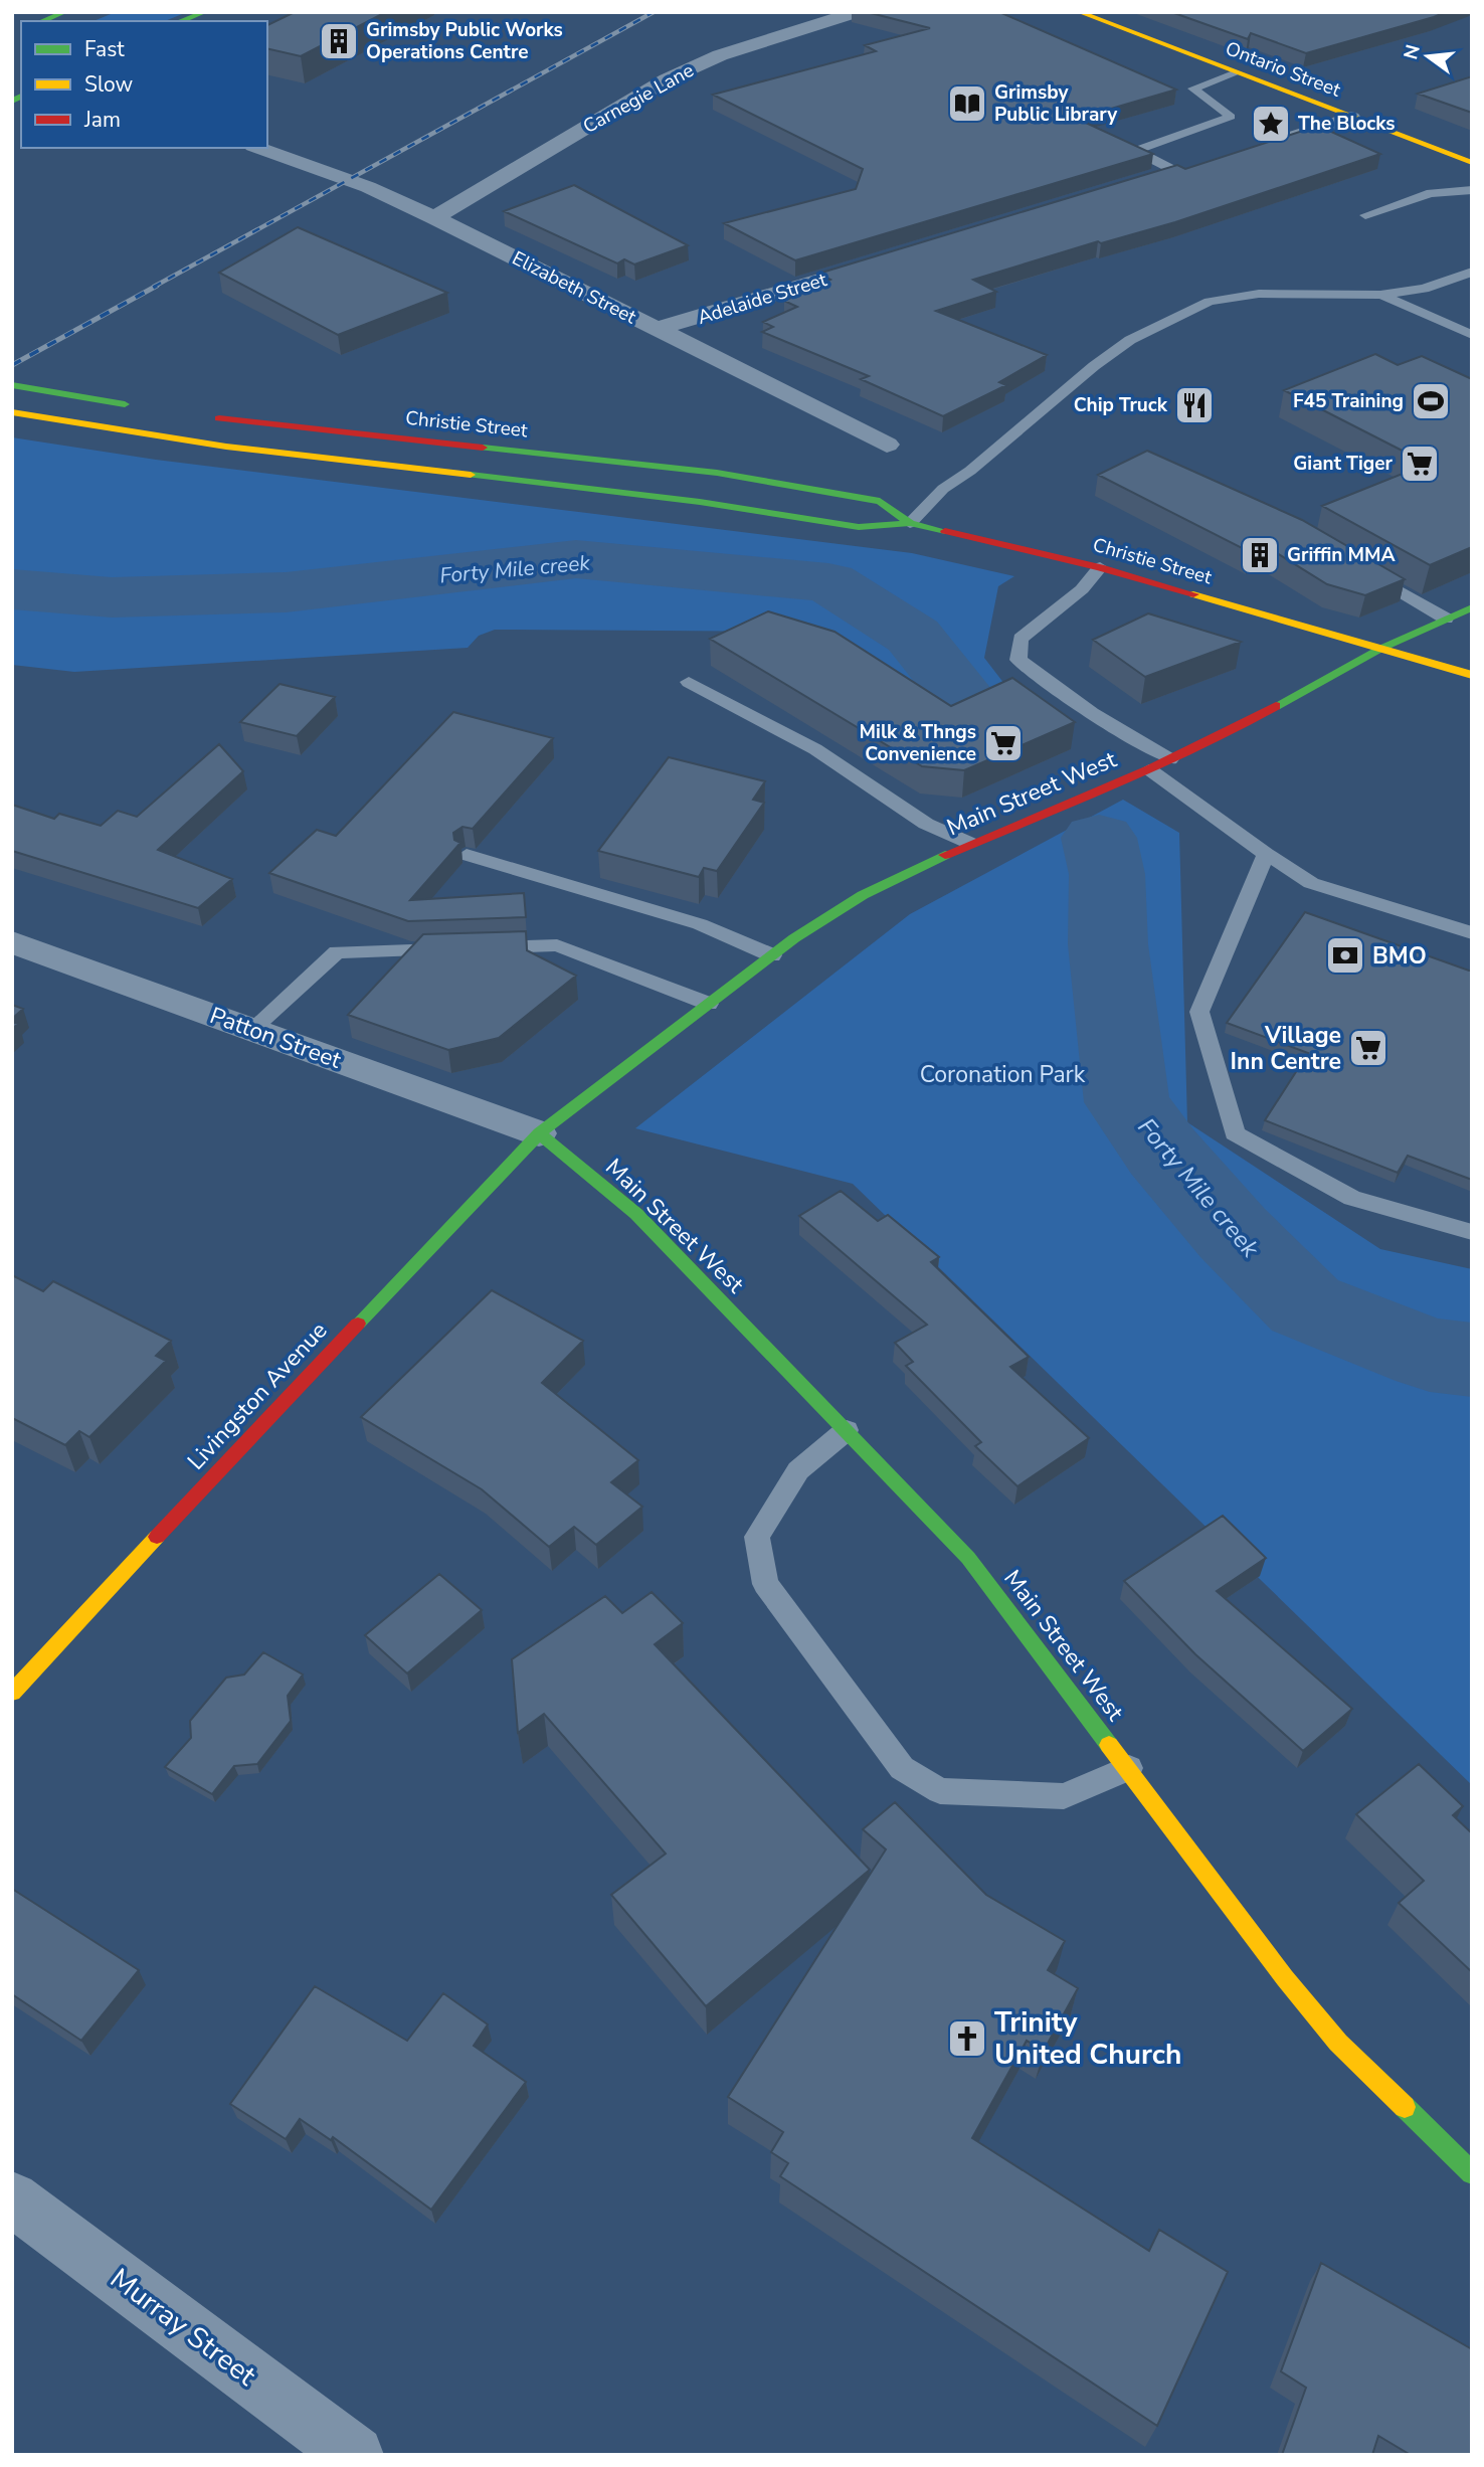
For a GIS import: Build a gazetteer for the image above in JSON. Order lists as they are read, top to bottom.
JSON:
{
  "streets": {
    "main road": [
      "Ontario Street",
      "Christie Street",
      "Main Street West",
      "Livingston Avenue"
    ],
    "street": [
      "Carnegie Lane",
      "Elizabeth Street",
      "Adelaide Street",
      "Patton Street",
      "Murray Street"
    ]
  },
  "crossings": [
    ["Carnegie Lane", "Elizabeth Street"],
    ["Elizabeth Street", "Adelaide Street"],
    ["Christie Street", "Main Street West"],
    ["Main Street West", "Patton Street"],
    ["Main Street West", "Livingston Avenue"],
    ["Patton Street", "Livingston Avenue"]
  ],
  "water": ["Forty Mile creek"],
  "parks": ["Coronation Park"],
  "places": {
    "building": ["Grimsby Public Works Operations Centre", "Griffin MMA"],
    "library": ["Grimsby Public Library"],
    "place": ["The Blocks"],
    "sports": ["F45 Training"],
    "restaurant": ["Chip Truck"],
    "supermarket": ["Giant Tiger", "Milk & Thngs Convenience", "Village Inn Centre"],
    "bank": ["BMO"],
    "church": ["Trinity United Church"]
  },
  "legend": ["Fast", "Slow", "Jam"],
  "north": "left"
}
